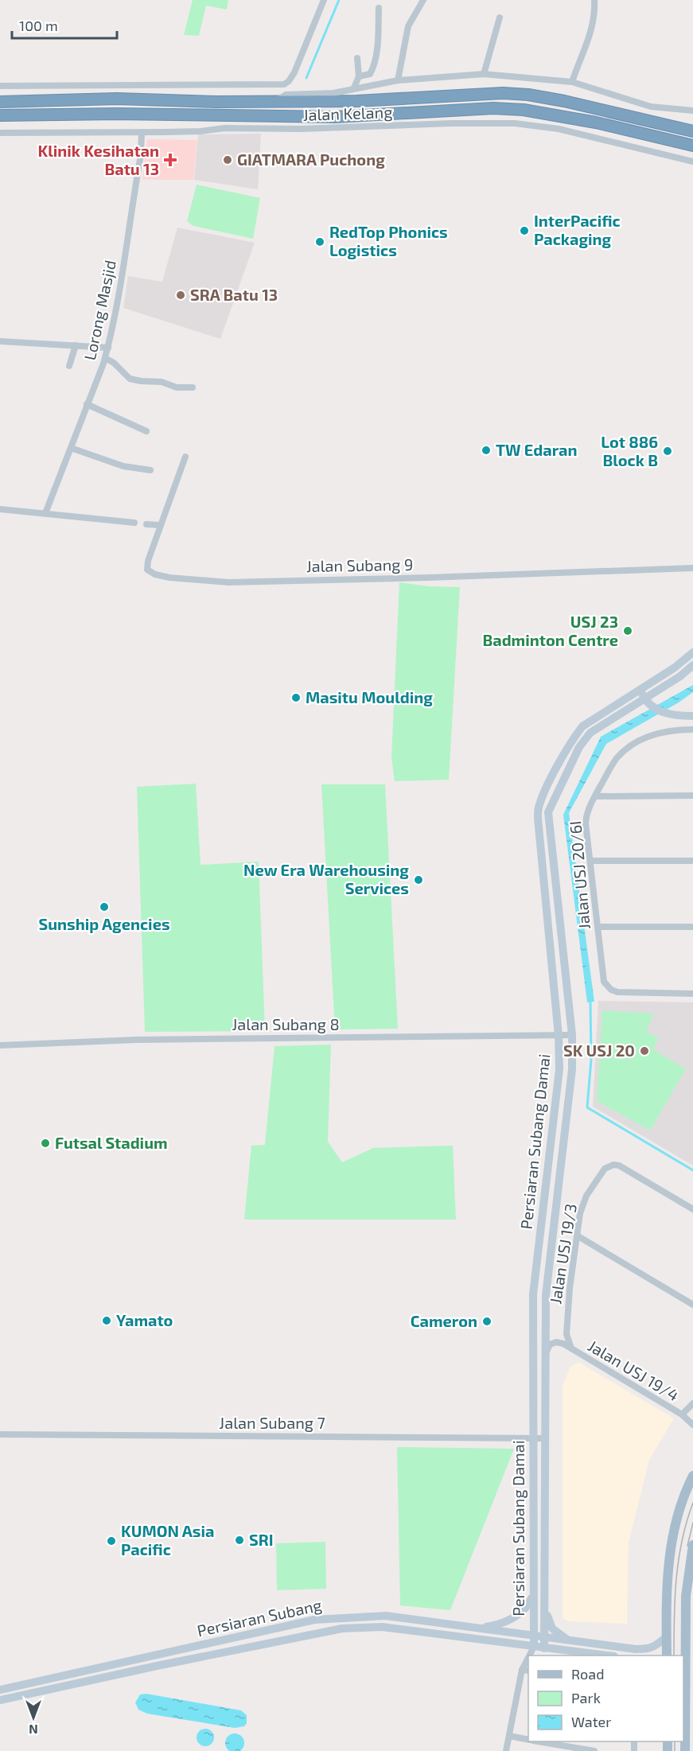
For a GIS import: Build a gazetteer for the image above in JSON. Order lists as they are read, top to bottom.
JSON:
{
  "streets": {
    "street": [
      "Jalan Kelang",
      "Lorong Masjid",
      "Jalan Subang 9",
      "Jalan USJ 20/6I",
      "Jalan Subang 8",
      "Persiaran Subang Damai",
      "Jalan USJ 19/3",
      "Jalan USJ 19/4",
      "Jalan Subang 7",
      "Persiaran Subang"
    ]
  },
  "crossings": [
    ["Jalan Kelang", "Lorong Masjid"],
    ["Jalan Subang 8", "Persiaran Subang Damai"],
    ["Persiaran Subang Damai", "Jalan Subang 7"],
    ["Persiaran Subang Damai", "Persiaran Subang"],
    ["Jalan USJ 19/3", "Jalan USJ 19/4"]
  ],
  "places": {
    "health": ["Klinik Kesihatan Batu 13"],
    "other": [
      "GIATMARA Puchong",
      "InterPacific Packaging",
      "RedTop Phonics Logistics",
      "SRA Batu 13",
      "TW Edaran",
      "Lot 886 Block B",
      "USJ 23 Badminton Centre",
      "Masitu Moulding",
      "New Era Warehousing Services",
      "Sunship Agencies",
      "SK USJ 20",
      "Futsal Stadium",
      "Yamato",
      "Cameron",
      "SRI",
      "KUMON Asia Pacific"
    ]
  },
  "legend": ["Road", "Park", "Water"],
  "scale_bar": "100 m",
  "north": "bottom"
}
